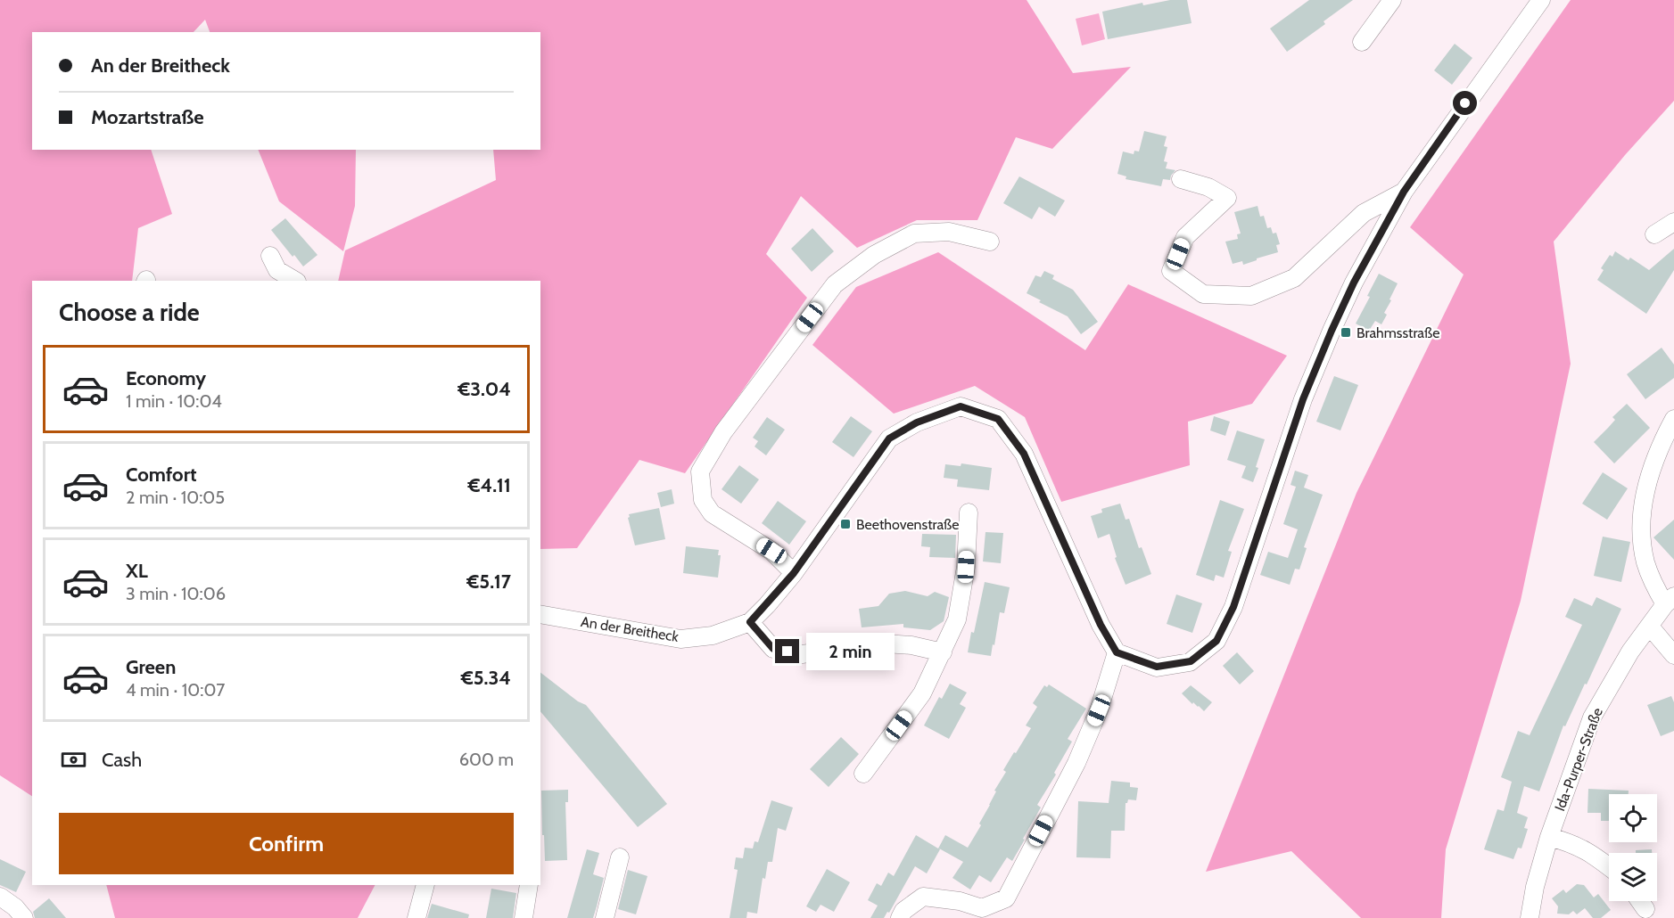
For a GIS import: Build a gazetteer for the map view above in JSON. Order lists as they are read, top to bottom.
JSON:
{
  "streets": {
    "street": ["An der Breitheck", "Ida-Purper-Straße"]
  },
  "places": {
    "transit": ["Brahmsstraße", "Beethovenstraße"]
  },
  "page": {
    "banner": ["An der Breitheck", "Mozartstraße"],
    "heading": "Choose a ride",
    "list": [
      {
        "name": "Economy",
        "note": "1 min · 10:04",
        "value": "€3.04"
      },
      {
        "name": "Comfort",
        "note": "2 min · 10:05",
        "value": "€4.11"
      },
      {
        "name": "XL",
        "note": "3 min · 10:06",
        "value": "€5.17"
      },
      {
        "name": "Green",
        "note": "4 min · 10:07",
        "value": "€5.34"
      }
    ],
    "bubble": "2 min",
    "pay": ["Cash", "600 m"],
    "buttons": "Confirm"
  }
}
